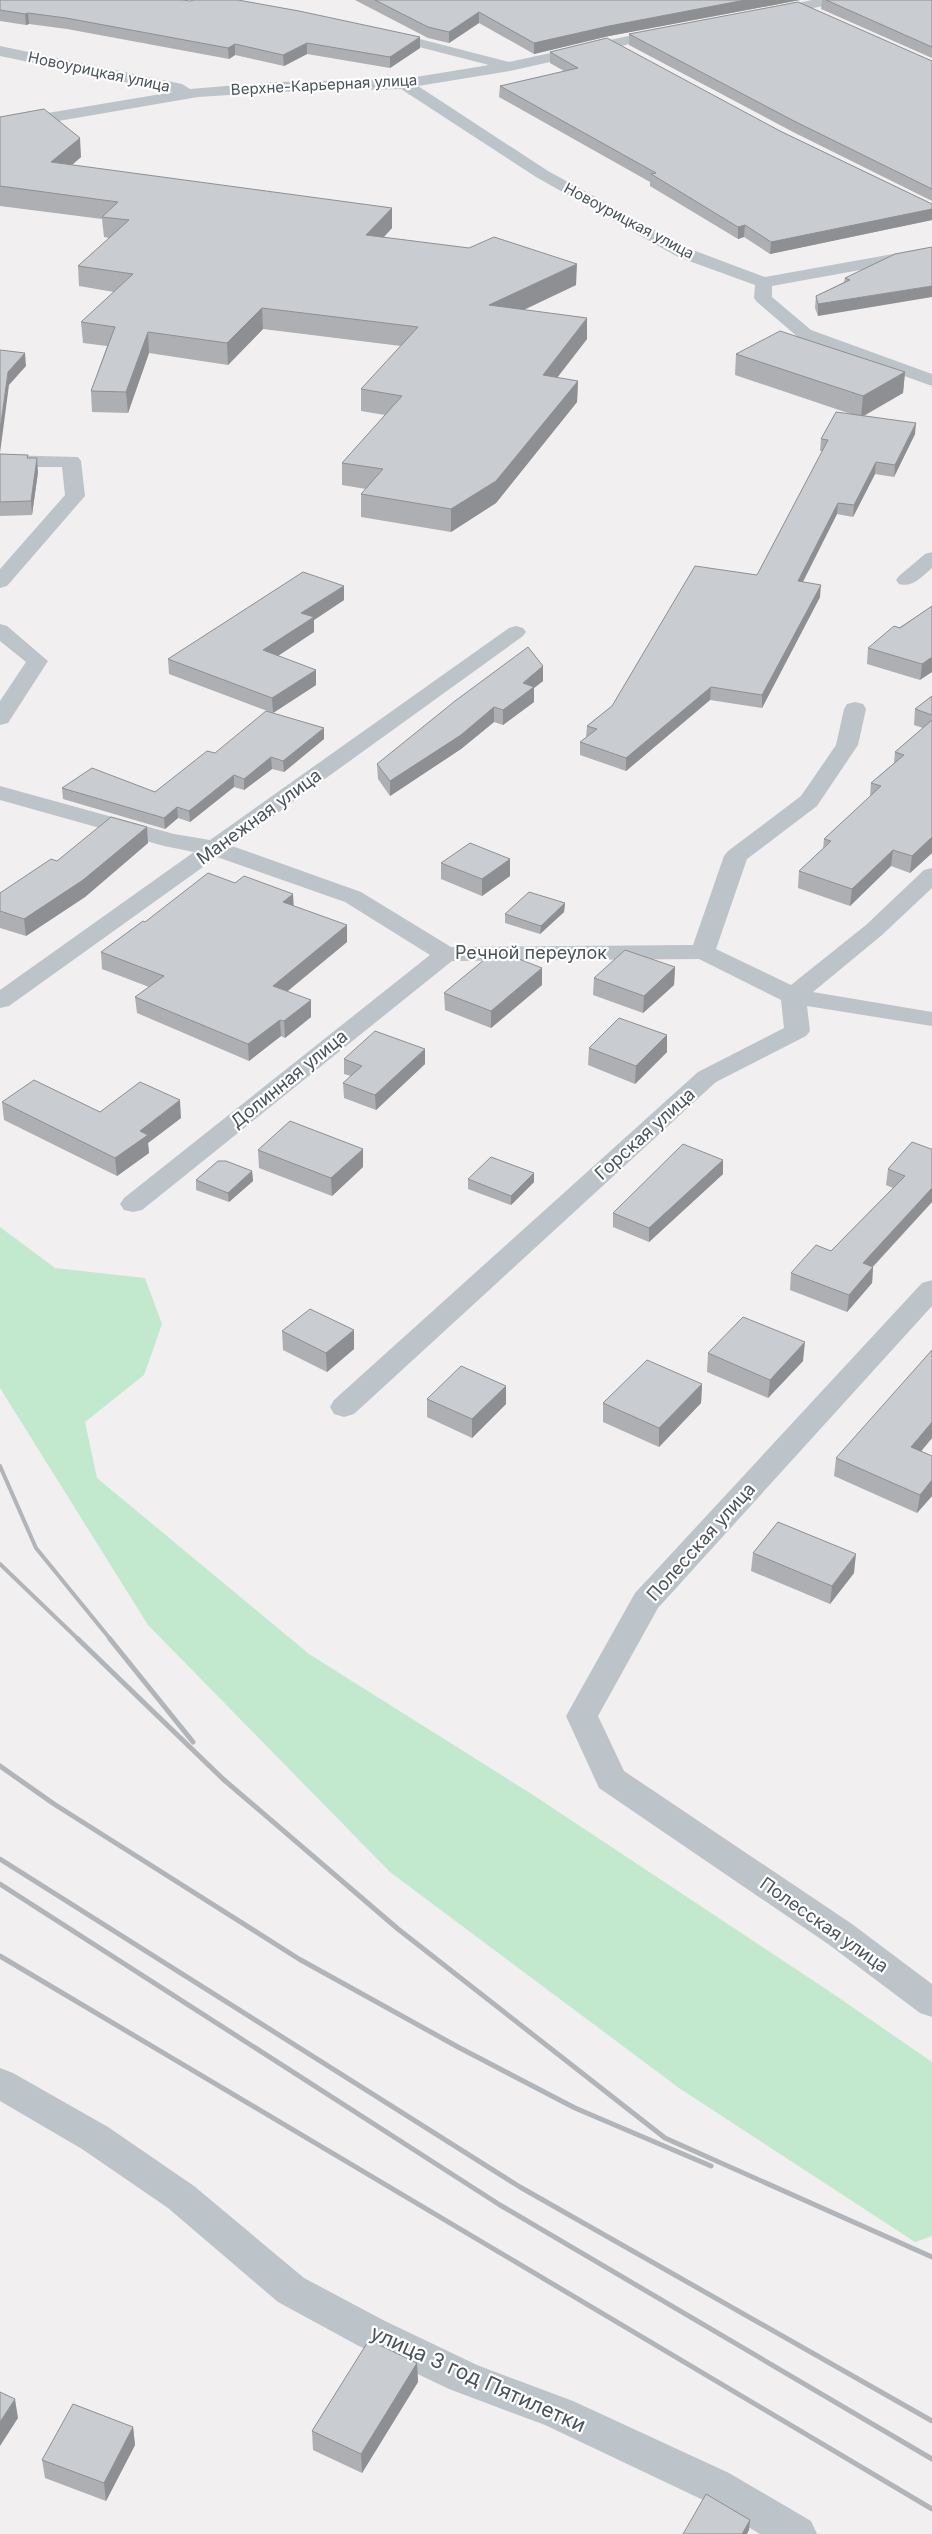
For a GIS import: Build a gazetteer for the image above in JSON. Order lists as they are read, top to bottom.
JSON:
{
  "streets": {
    "street": [
      "Новоурицкая улица",
      "Верхне-Карьерная улица",
      "Манежная улица",
      "Речной переулок",
      "Долинная улица",
      "Горская улица",
      "Полесская улица",
      "улица 3 год Пятилетки"
    ]
  },
  "crossings": [
    ["Новоурицкая улица", "Верхне-Карьерная улица"],
    ["Манежная улица", "Речной переулок"],
    ["Речной переулок", "Долинная улица"],
    ["Речной переулок", "Горская улица"]
  ]
}
